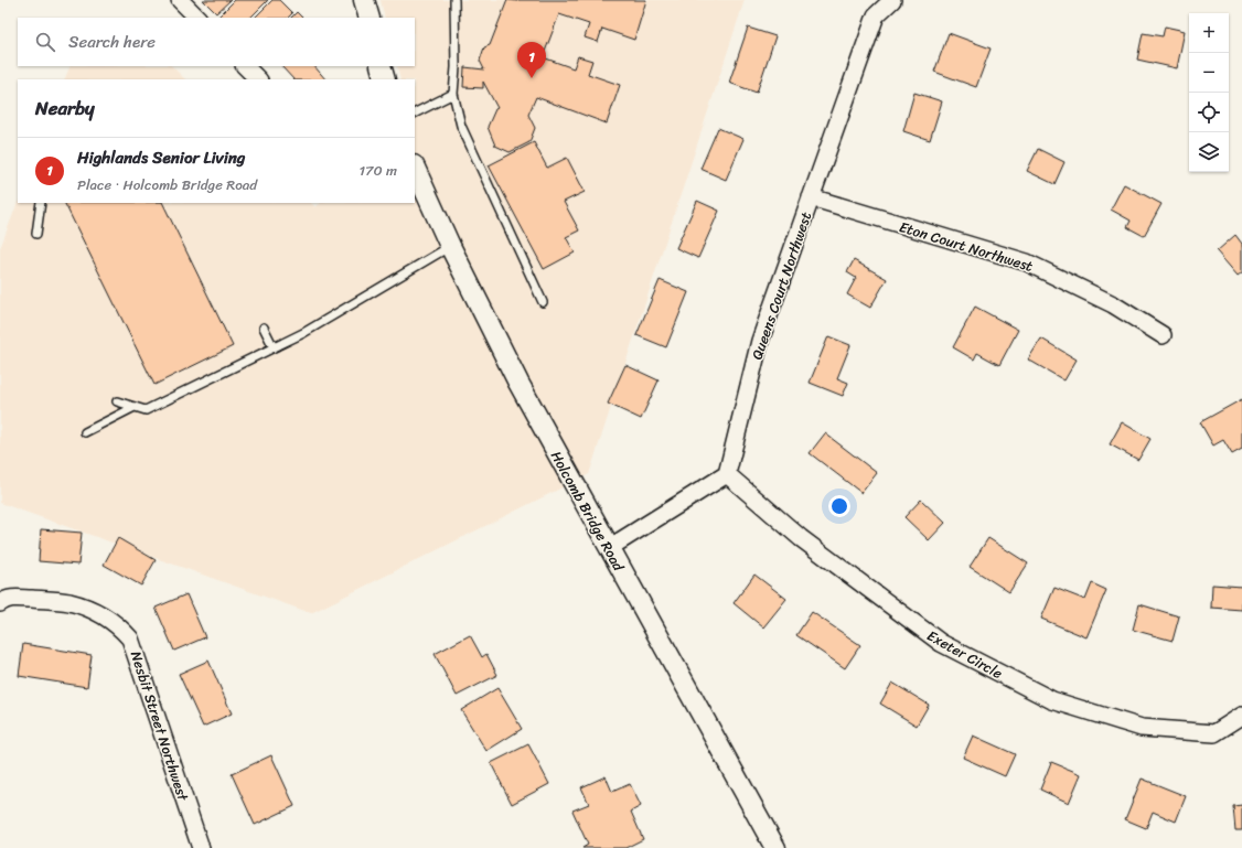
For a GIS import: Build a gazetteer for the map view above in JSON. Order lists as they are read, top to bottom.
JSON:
{
  "streets": {
    "street": [
      "Eton Court Northwest",
      "Queens Court Northwest",
      "Holcomb Bridge Road",
      "Exeter Circle",
      "Nesbit Street Northwest"
    ]
  },
  "crossings": [
    ["Eton Court Northwest", "Queens Court Northwest"],
    ["Queens Court Northwest", "Exeter Circle"]
  ],
  "page": {
    "map_buttons": ["+", "−"],
    "search": "Search here",
    "pins": "1",
    "heading": "Nearby",
    "list": [
      {
        "mark": "1",
        "name": "Highlands Senior Living",
        "note": "Place · Holcomb Bridge Road",
        "value": "170 m"
      }
    ]
  }
}
